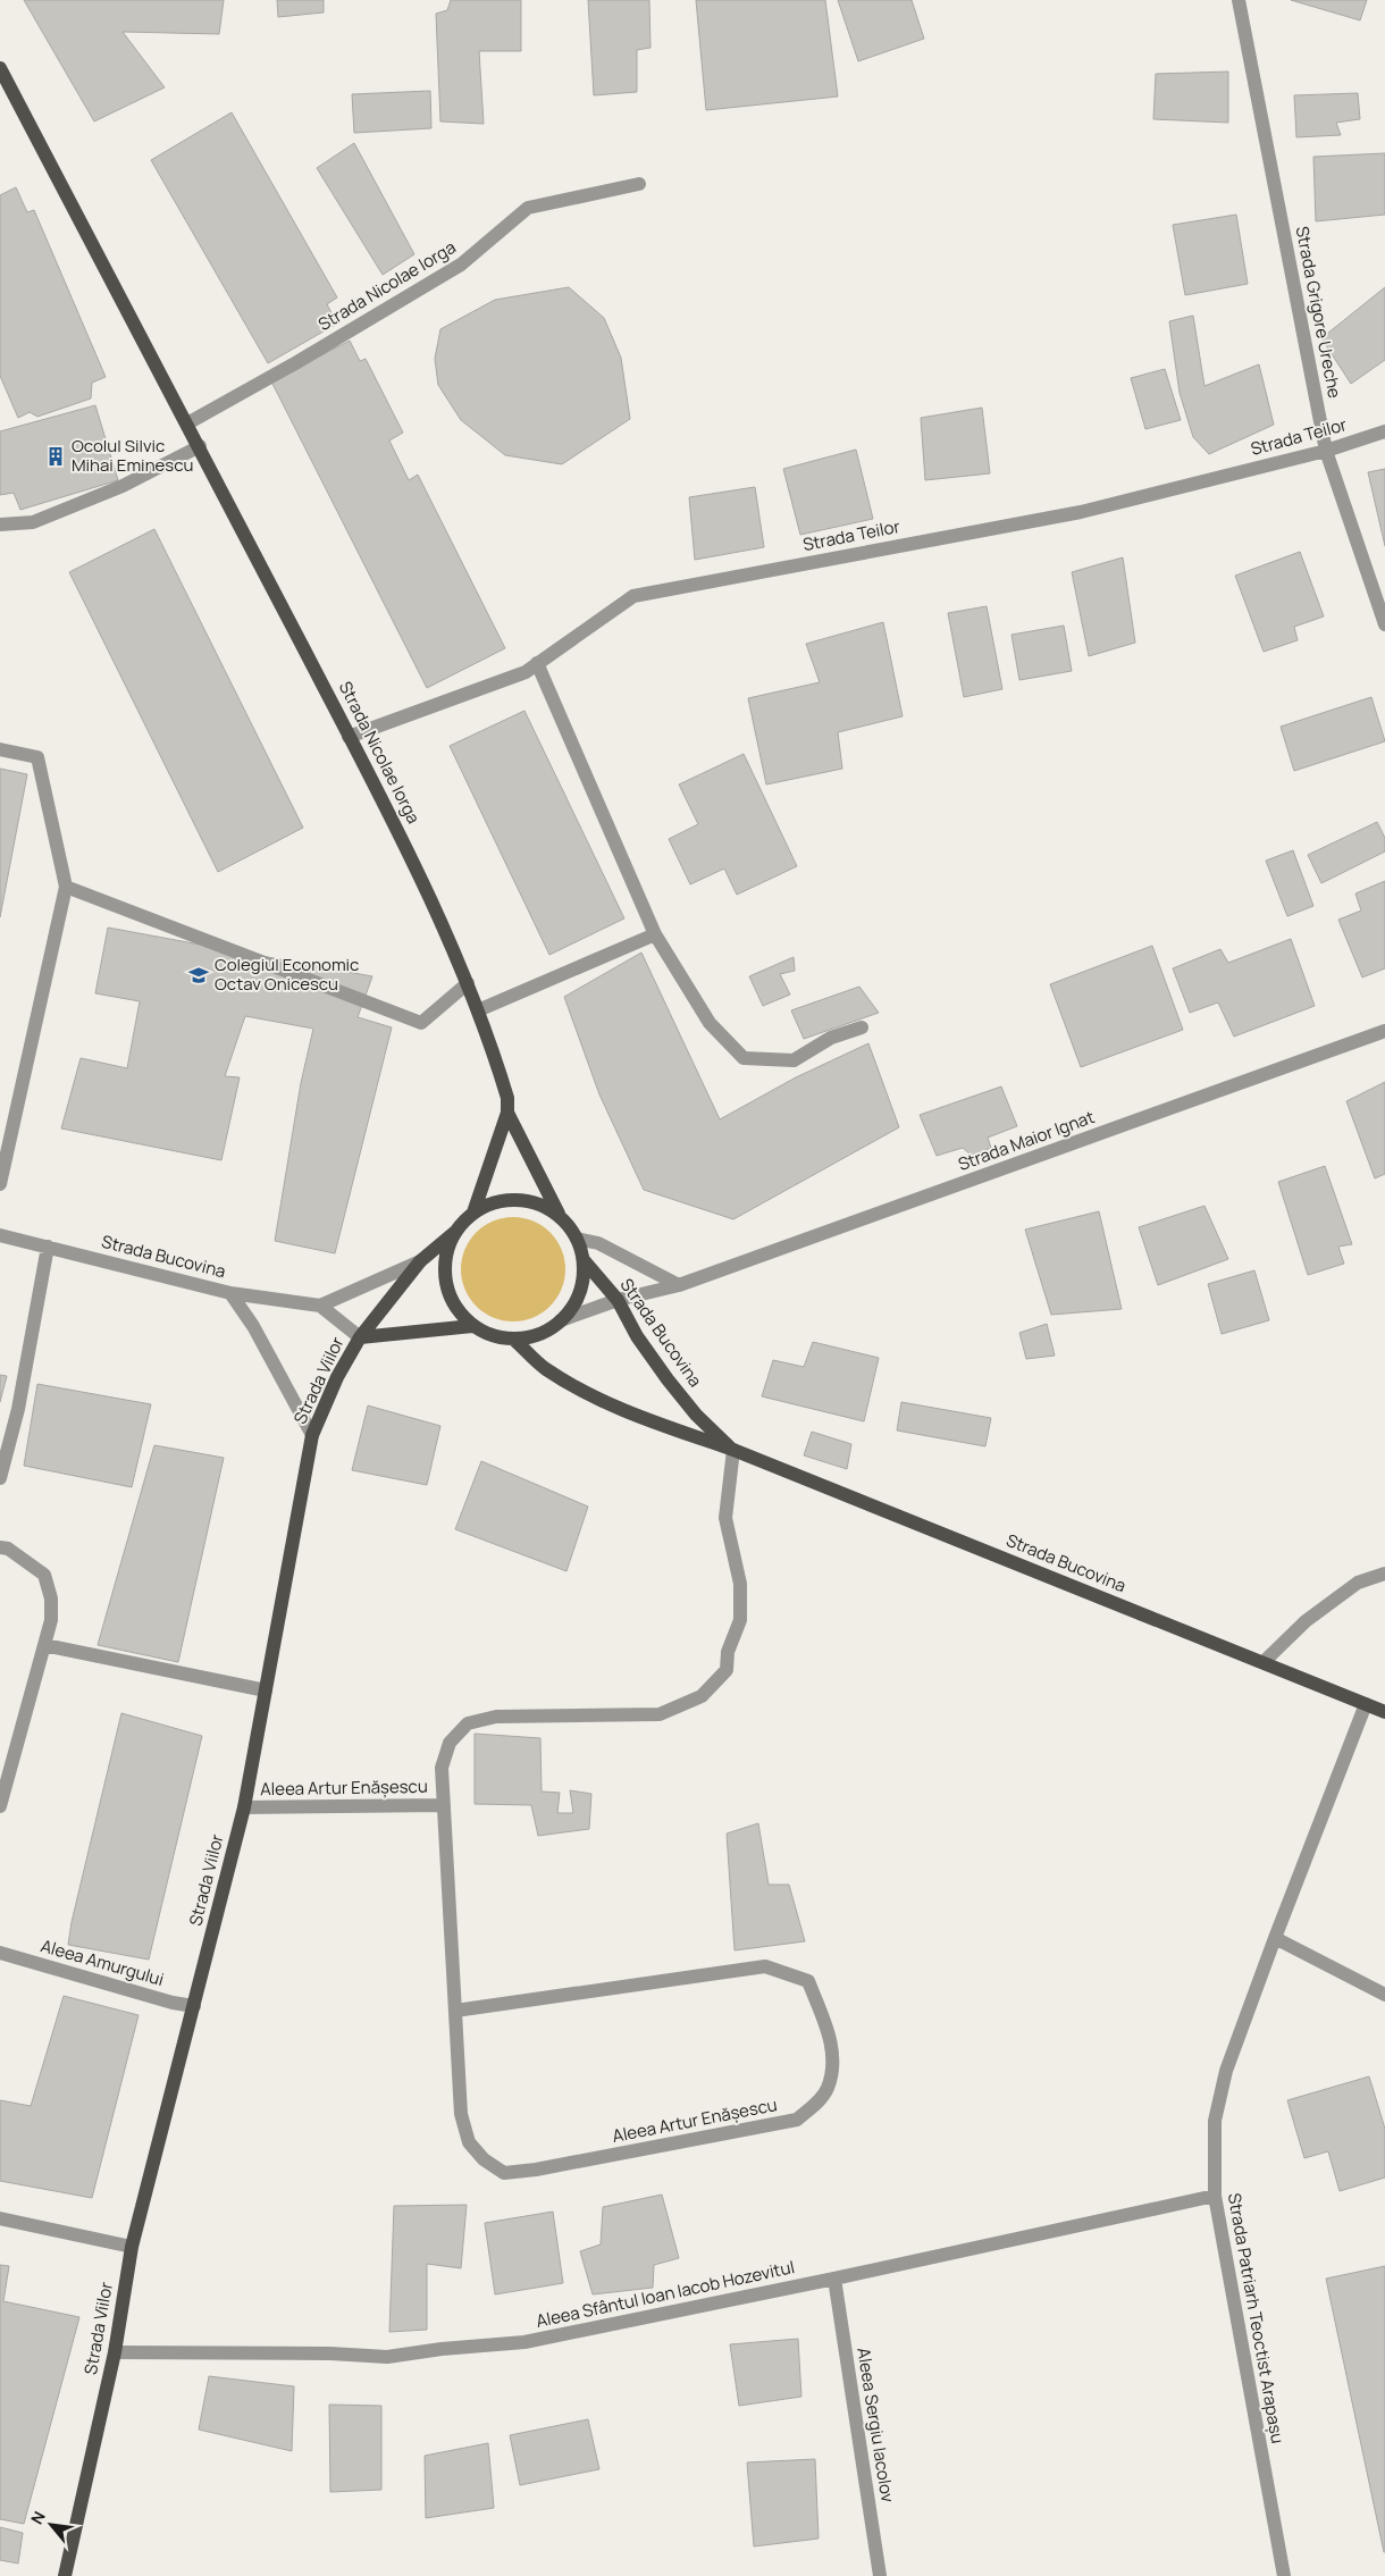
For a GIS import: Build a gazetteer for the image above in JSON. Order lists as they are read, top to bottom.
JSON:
{
  "streets": {
    "main road": ["Strada Nicolae Iorga", "Strada Bucovina", "Strada Viilor"],
    "street": [
      "Strada Grigore Ureche",
      "Strada Teilor",
      "Strada Maior Ignat",
      "Aleea Artur Enășescu",
      "Aleea Amurgului",
      "Aleea Sfântul Ioan Iacob Hozevitul",
      "Strada Patriarh Teoctist Arapașu",
      "Aleea Sergiu Iacolov"
    ]
  },
  "crossings": [
    ["Strada Nicolae Iorga", "Strada Teilor"],
    ["Strada Nicolae Iorga", "Strada Maior Ignat"],
    ["Strada Nicolae Iorga", "Strada Bucovina"],
    ["Strada Nicolae Iorga", "Strada Viilor"],
    ["Strada Grigore Ureche", "Strada Teilor"],
    ["Strada Maior Ignat", "Strada Bucovina"],
    ["Strada Maior Ignat", "Strada Viilor"],
    ["Strada Bucovina", "Strada Viilor"],
    ["Strada Bucovina", "Aleea Artur Enășescu"],
    ["Strada Bucovina", "Strada Patriarh Teoctist Arapașu"],
    ["Strada Viilor", "Aleea Artur Enășescu"],
    ["Strada Viilor", "Aleea Amurgului"],
    ["Strada Viilor", "Aleea Sfântul Ioan Iacob Hozevitul"],
    ["Aleea Sfântul Ioan Iacob Hozevitul", "Strada Patriarh Teoctist Arapașu"],
    ["Aleea Sfântul Ioan Iacob Hozevitul", "Aleea Sergiu Iacolov"]
  ],
  "places": {
    "building": ["Ocolul Silvic Mihai Eminescu"],
    "school or university": ["Colegiul Economic Octav Onicescu"]
  },
  "north": "top left"
}
